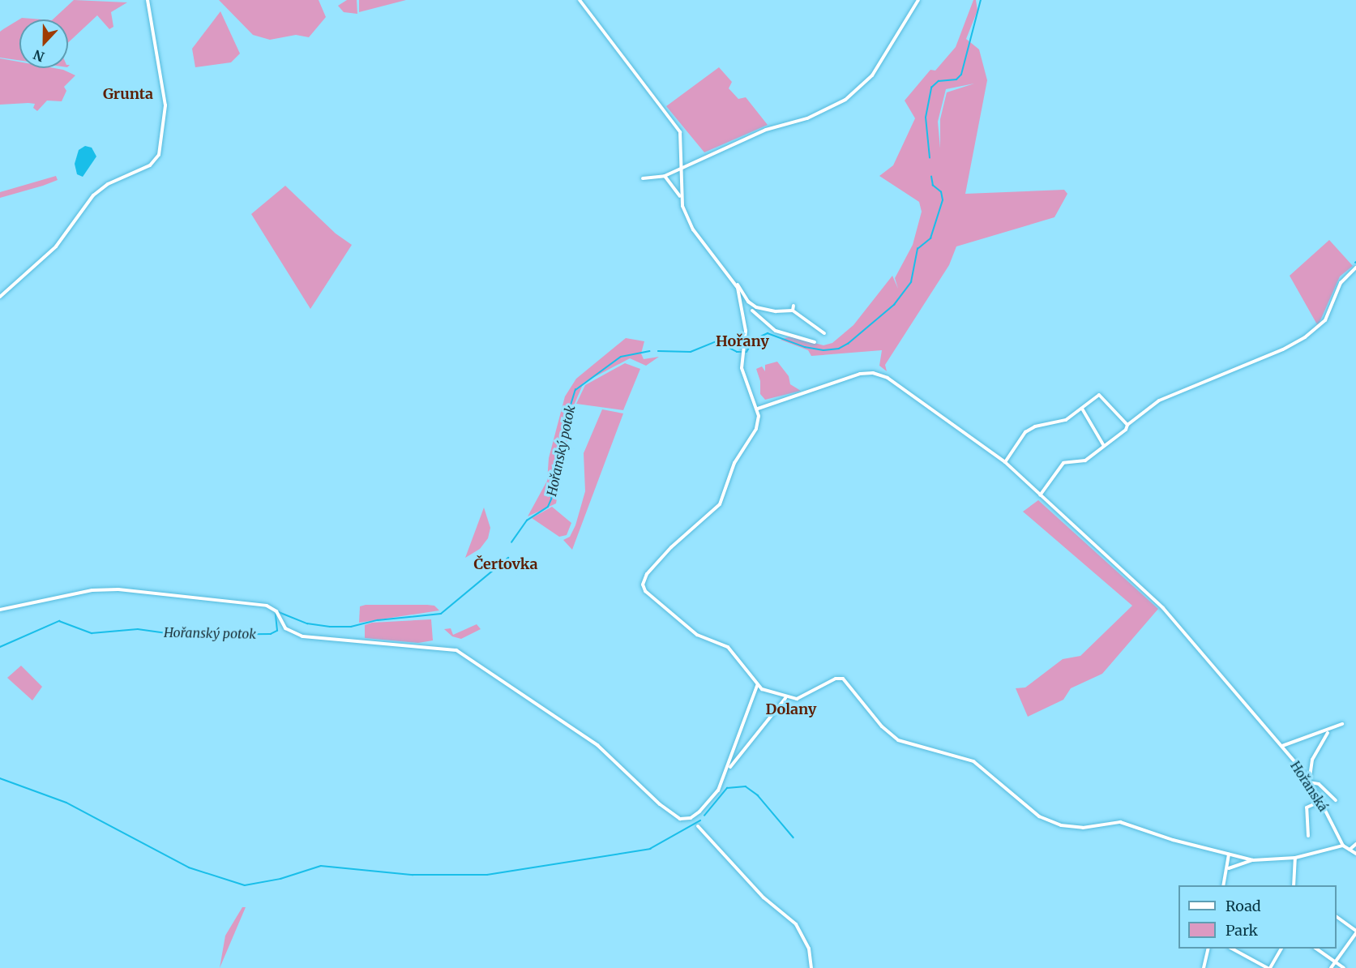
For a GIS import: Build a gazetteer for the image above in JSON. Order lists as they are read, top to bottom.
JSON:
{
  "streets": {
    "street": ["Hořanská"]
  },
  "districts": [
    "Grunta",
    "Hořany",
    "Čertovka",
    "Dolany"
  ],
  "water": ["Hořanský potok"],
  "legend": ["Road", "Park"],
  "north": "bottom"
}
